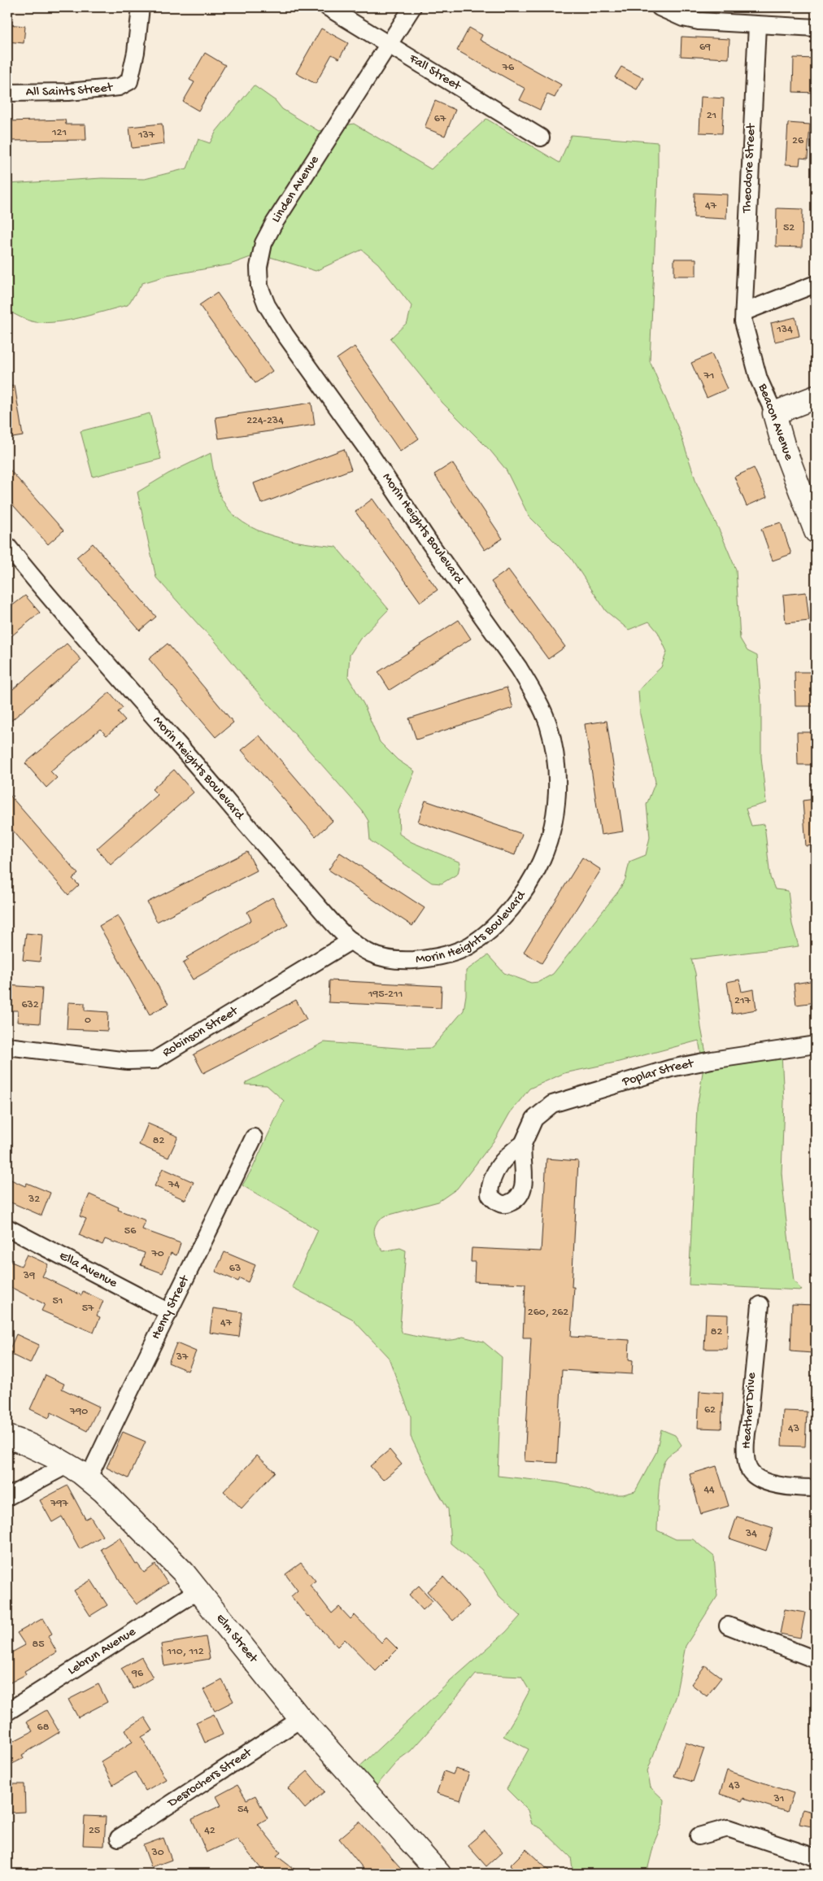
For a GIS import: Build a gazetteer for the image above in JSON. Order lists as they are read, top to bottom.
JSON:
{
  "streets": {
    "street": [
      "Fall Street",
      "All Saints Street",
      "Theodore Street",
      "Linden Avenue",
      "Beacon Avenue",
      "Morin Heights Boulevard",
      "Robinson Street",
      "Poplar Street",
      "Ella Avenue",
      "Henry Street",
      "Heather Drive",
      "Elm Street",
      "Lebrun Avenue",
      "Desrochers Street"
    ]
  },
  "crossings": [
    ["Fall Street", "Linden Avenue"],
    ["Theodore Street", "Beacon Avenue"],
    ["Linden Avenue", "Morin Heights Boulevard"],
    ["Morin Heights Boulevard", "Robinson Street"],
    ["Ella Avenue", "Henry Street"],
    ["Henry Street", "Elm Street"],
    ["Elm Street", "Lebrun Avenue"],
    ["Elm Street", "Desrochers Street"]
  ],
  "house_numbers": [
    "69",
    "76",
    "21",
    "67",
    "121",
    "137",
    "26",
    "47",
    "52",
    "134",
    "71",
    "224-234",
    "195-211",
    "217",
    "632",
    "0",
    "82",
    "74",
    "32",
    "56",
    "70",
    "63",
    "39",
    "51",
    "57",
    "260, 262",
    "47",
    "82",
    "37",
    "62",
    "790",
    "43",
    "44",
    "797",
    "34",
    "85",
    "110, 112",
    "96",
    "68",
    "43",
    "31",
    "54",
    "25",
    "42",
    "30"
  ]
}
